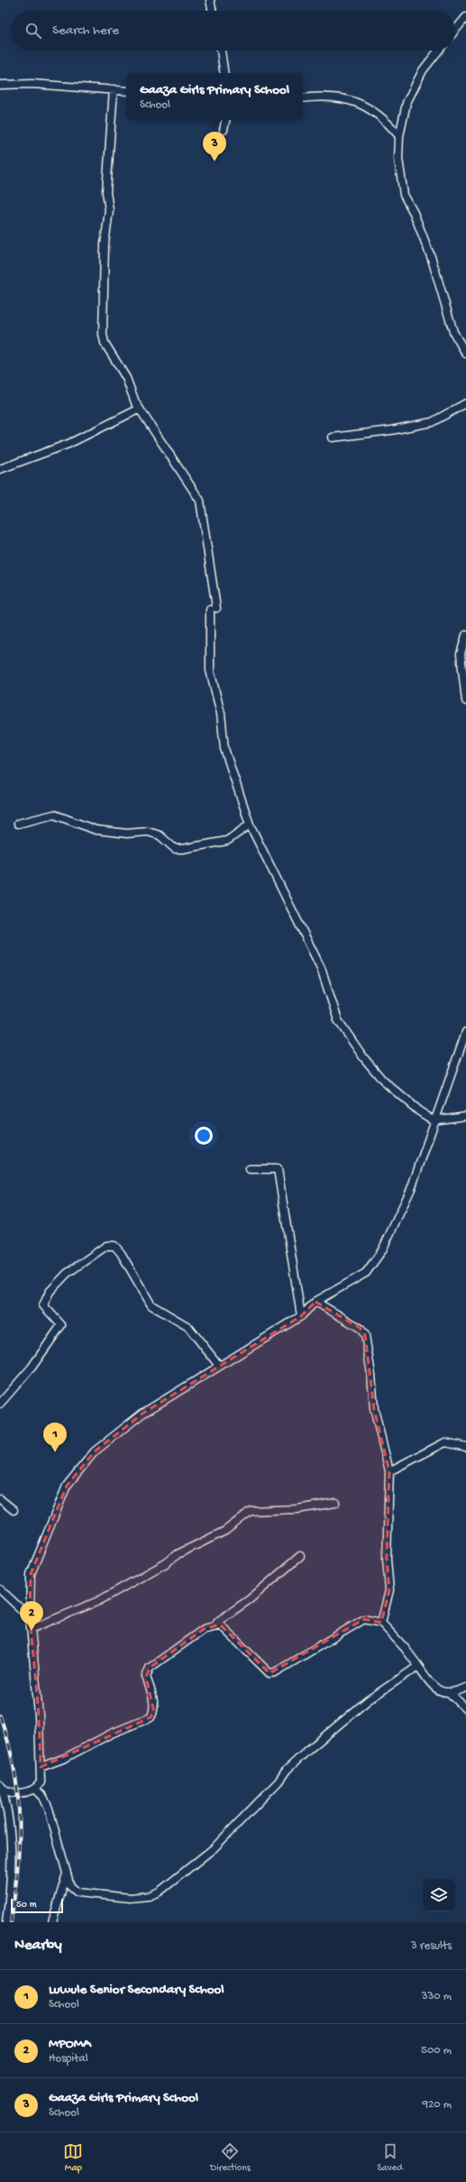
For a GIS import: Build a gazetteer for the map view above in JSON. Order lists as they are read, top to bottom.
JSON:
{
  "scale_bar": "50 m",
  "page": {
    "search": "Search here",
    "popup": ["Gaaza Girls Primary School", "School"],
    "pins": ["3", "1", "2"],
    "scale": "50 m",
    "heading": ["Nearby", "3 results"],
    "list": [
      {
        "mark": "1",
        "name": "Luwule Senior Secondary School",
        "note": "School",
        "value": "330 m"
      },
      {
        "mark": "2",
        "name": "MPOMA",
        "note": "Hospital",
        "value": "500 m"
      },
      {
        "mark": "3",
        "name": "Gaaza Girls Primary School",
        "note": "School",
        "value": "920 m"
      }
    ],
    "nav": ["Map", "Directions", "Saved"]
  }
}
